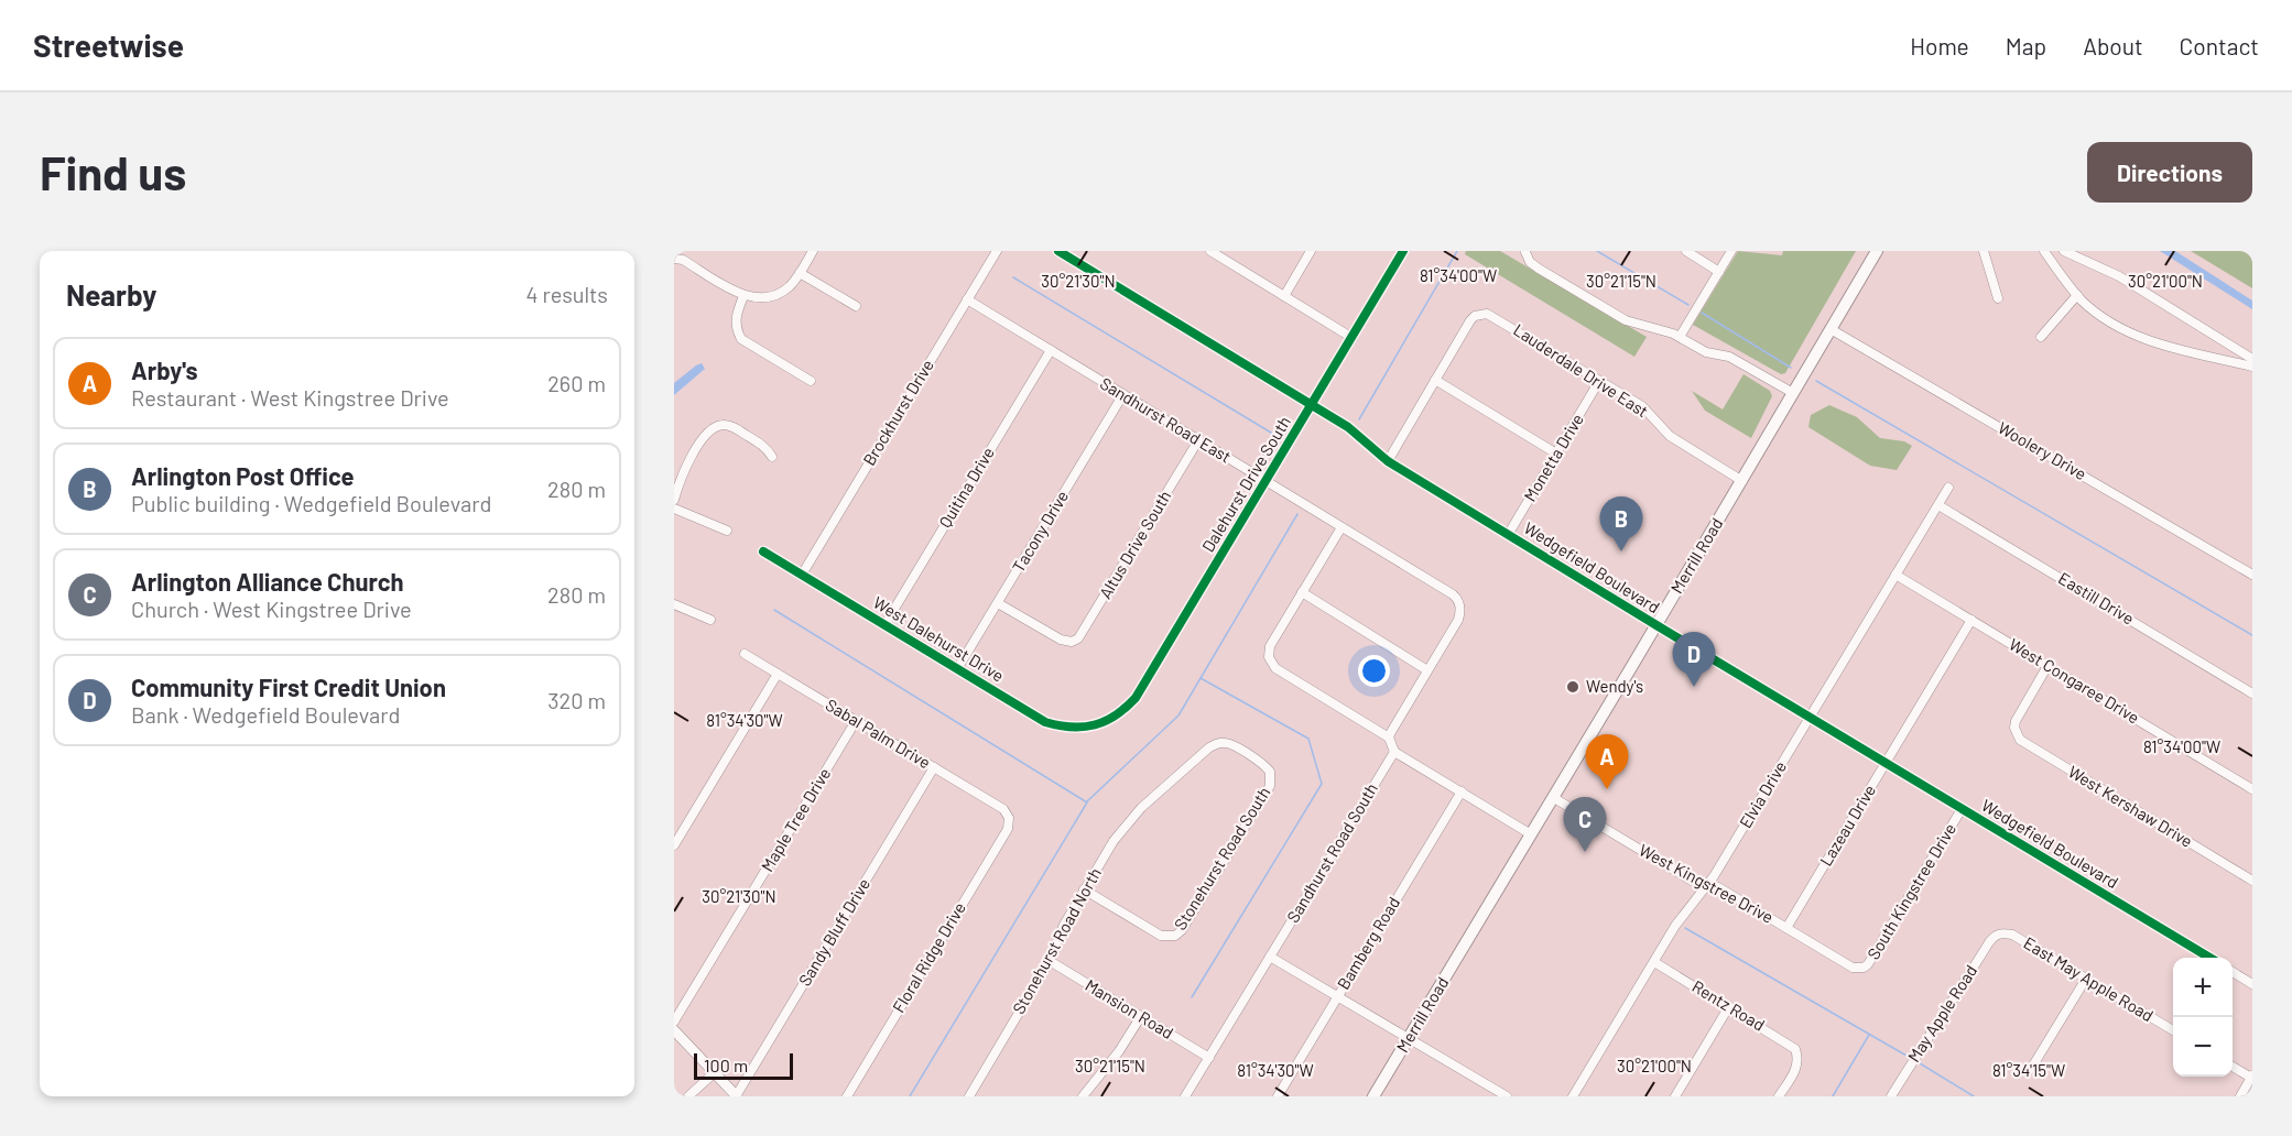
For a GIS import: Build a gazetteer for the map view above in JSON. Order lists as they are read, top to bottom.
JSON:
{
  "streets": {
    "main road": ["Merrill Road"],
    "street": [
      "Lauderdale Drive East",
      "Brockhurst Drive",
      "Sandhurst Road East",
      "Woolery Drive",
      "Monetta Drive",
      "Dalehurst Drive South",
      "Quitina Drive",
      "Tacony Drive",
      "Altus Drive South",
      "Wedgefield Boulevard",
      "Eastill Drive",
      "West Dalehurst Drive",
      "West Congaree Drive",
      "Sabal Palm Drive",
      "Elvia Drive",
      "West Kershaw Drive",
      "Maple Tree Drive",
      "Lazeau Drive",
      "Sandhurst Road South",
      "Stonehurst Road South",
      "West Kingstree Drive",
      "South Kingstree Drive",
      "Sandy Bluff Drive",
      "Stonehurst Road North",
      "Bamberg Road",
      "Floral Ridge Drive",
      "East May Apple Road",
      "Rentz Road",
      "Mansion Road",
      "May Apple Road"
    ]
  },
  "crossings": [
    ["Lauderdale Drive East", "Monetta Drive"],
    ["Lauderdale Drive East", "Merrill Road"],
    ["Brockhurst Drive", "Sandhurst Road East"],
    ["Brockhurst Drive", "West Dalehurst Drive"],
    ["Sandhurst Road East", "Dalehurst Drive South"],
    ["Sandhurst Road East", "Quitina Drive"],
    ["Sandhurst Road East", "Tacony Drive"],
    ["Sandhurst Road East", "Altus Drive South"],
    ["Woolery Drive", "Merrill Road"],
    ["Monetta Drive", "Wedgefield Boulevard"],
    ["Dalehurst Drive South", "Wedgefield Boulevard"],
    ["Dalehurst Drive South", "West Dalehurst Drive"],
    ["Quitina Drive", "West Dalehurst Drive"],
    ["Tacony Drive", "Altus Drive South"],
    ["Tacony Drive", "West Dalehurst Drive"],
    ["Merrill Road", "Wedgefield Boulevard"],
    ["Merrill Road", "West Kingstree Drive"],
    ["Wedgefield Boulevard", "Elvia Drive"],
    ["Wedgefield Boulevard", "Lazeau Drive"],
    ["Wedgefield Boulevard", "South Kingstree Drive"],
    ["Eastill Drive", "Elvia Drive"],
    ["West Congaree Drive", "Elvia Drive"],
    ["West Congaree Drive", "West Kershaw Drive"],
    ["West Congaree Drive", "Lazeau Drive"],
    ["Sabal Palm Drive", "Maple Tree Drive"],
    ["Sabal Palm Drive", "Sandy Bluff Drive"],
    ["Sabal Palm Drive", "Floral Ridge Drive"],
    ["Elvia Drive", "West Kingstree Drive"],
    ["Elvia Drive", "Rentz Road"],
    ["Lazeau Drive", "West Kingstree Drive"],
    ["Sandhurst Road South", "Mansion Road"],
    ["Stonehurst Road South", "Stonehurst Road North"],
    ["West Kingstree Drive", "South Kingstree Drive"],
    ["Stonehurst Road North", "Mansion Road"],
    ["East May Apple Road", "May Apple Road"]
  ],
  "places": ["Wendy's"],
  "scale_bar": "100 m",
  "page": {
    "header": "Streetwise",
    "nav": [
      "Home",
      "Map",
      "About",
      "Contact"
    ],
    "buttons": "Directions",
    "title": "Find us",
    "heading": ["Nearby", "4 results"],
    "list": [
      {
        "mark": "A",
        "name": "Arby's",
        "note": "Restaurant · West Kingstree Drive",
        "value": "260 m"
      },
      {
        "mark": "B",
        "name": "Arlington Post Office",
        "note": "Public building · Wedgefield Boulevard",
        "value": "280 m"
      },
      {
        "mark": "C",
        "name": "Arlington Alliance Church",
        "note": "Church · West Kingstree Drive",
        "value": "280 m"
      },
      {
        "mark": "D",
        "name": "Community First Credit Union",
        "note": "Bank · Wedgefield Boulevard",
        "value": "320 m"
      }
    ],
    "pins": [
      "B",
      "D",
      "A",
      "C"
    ],
    "map_buttons": ["+", "−"],
    "scale": "100 m"
  },
  "coordinates": [
    "81°34'00\"W",
    "30°21'30\"N",
    "30°21'15\"N",
    "30°21'00\"N",
    "81°34'30\"W",
    "81°34'15\"W"
  ]
}
